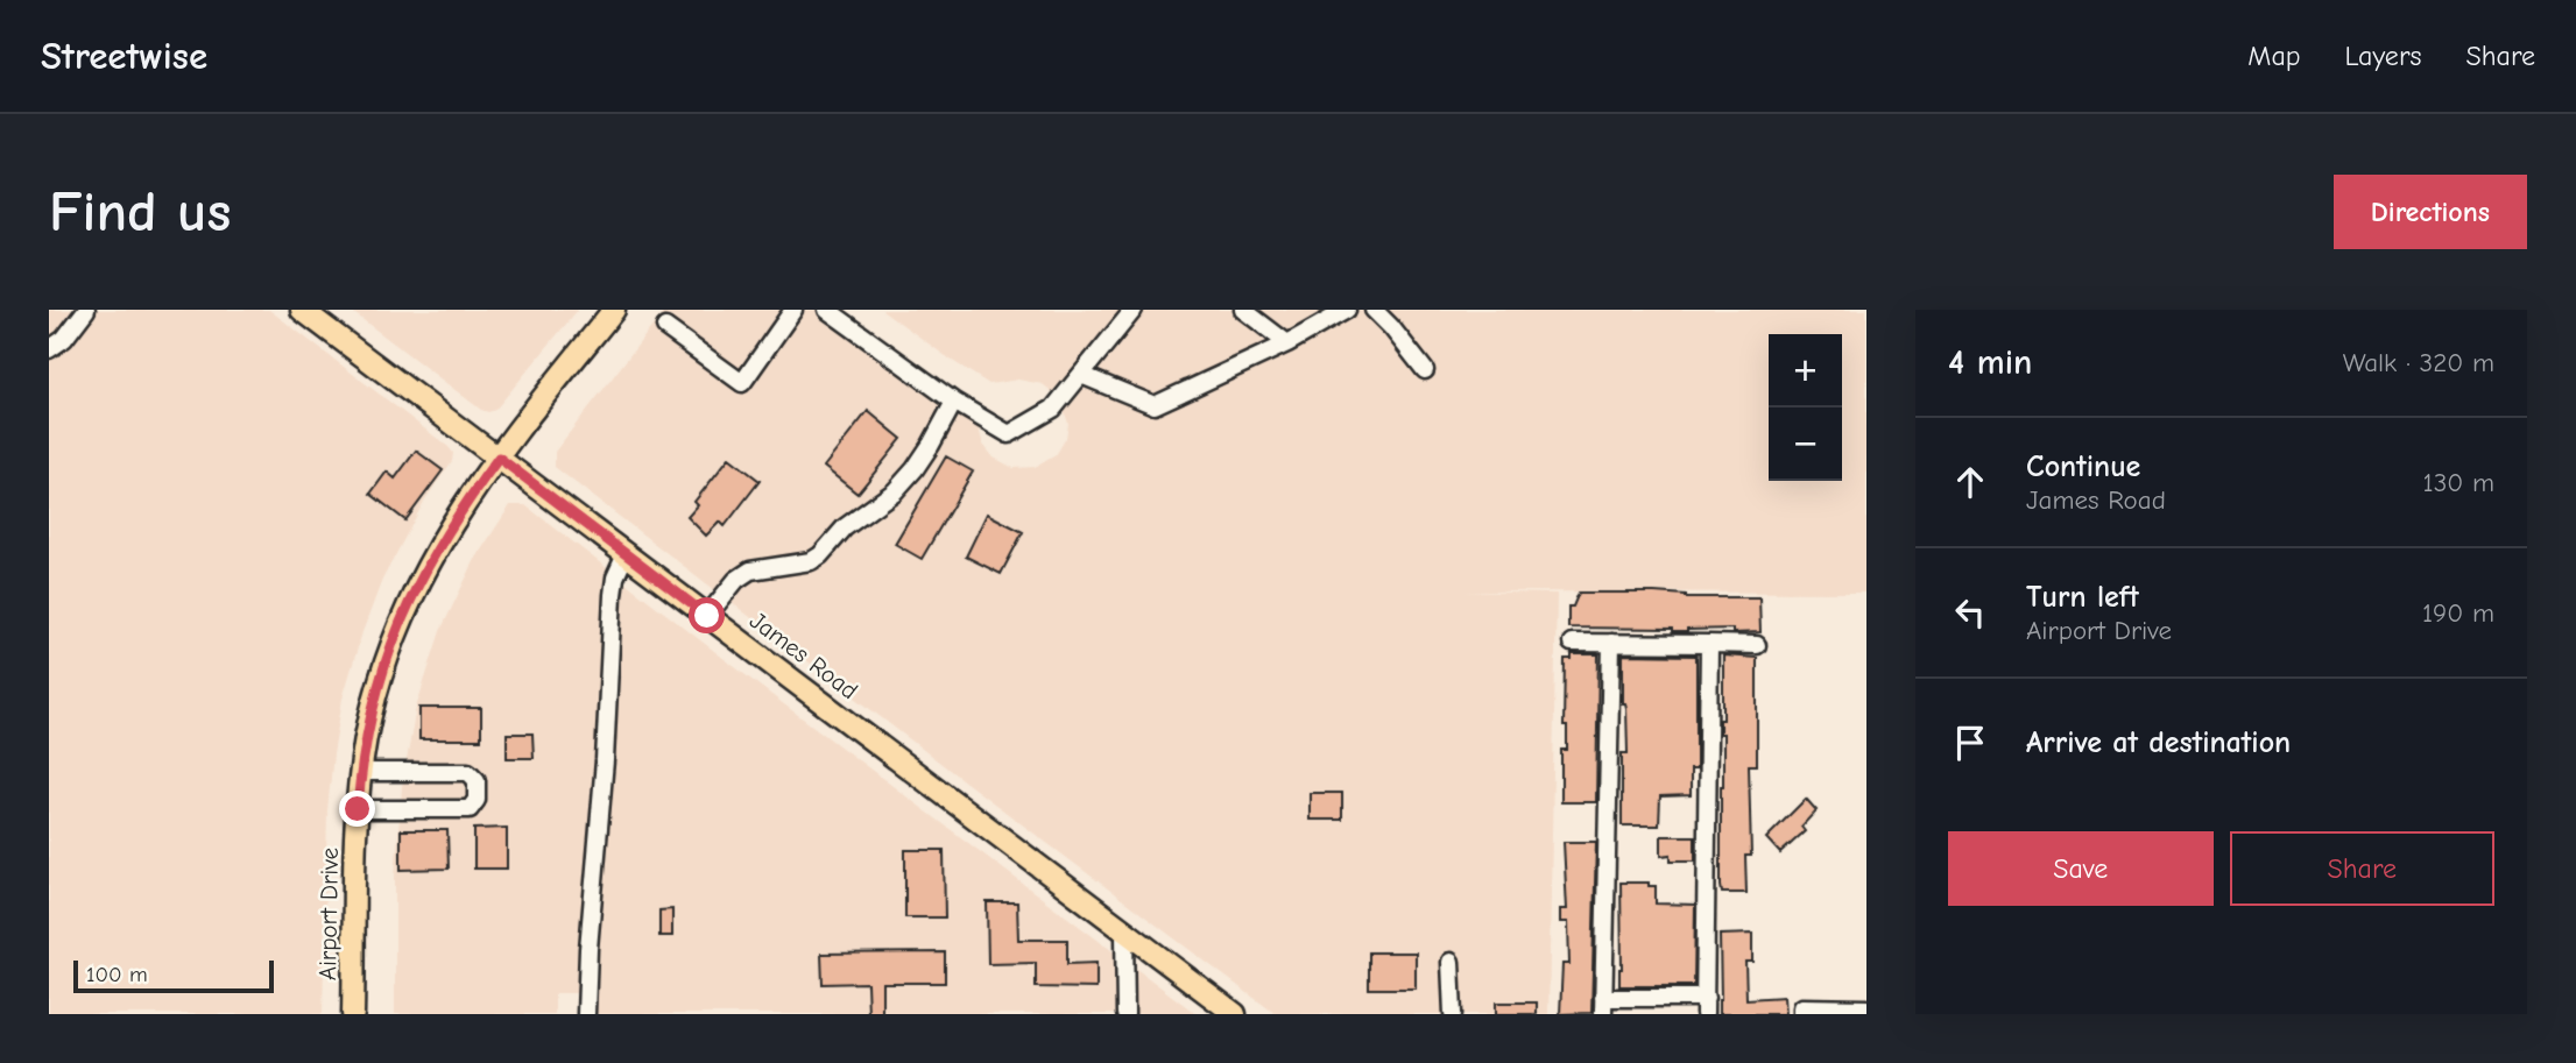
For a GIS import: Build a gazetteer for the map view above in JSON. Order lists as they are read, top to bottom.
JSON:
{
  "streets": {
    "main road": ["James Road", "Airport Drive"]
  },
  "crossings": [
    ["James Road", "Airport Drive"]
  ],
  "scale_bar": "100 m",
  "page": {
    "header": "Streetwise",
    "nav": ["Map", "Layers", "Share"],
    "buttons": [
      "Directions",
      ["Save", "Share"]
    ],
    "title": "Find us",
    "heading": ["4 min", "Walk · 320 m"],
    "map_buttons": ["+", "−"],
    "list": [
      ["Continue", "James Road", "130 m"],
      ["Turn left", "Airport Drive", "190 m"],
      "Arrive at destination"
    ],
    "scale": "100 m"
  }
}
